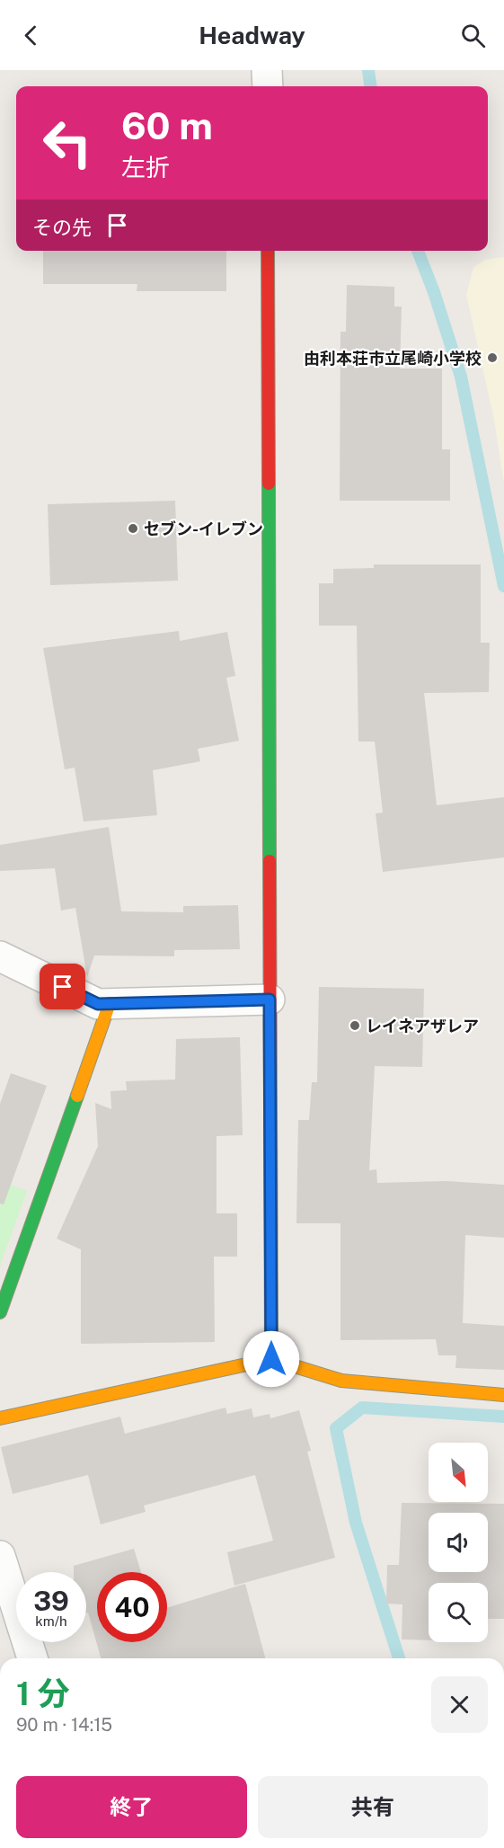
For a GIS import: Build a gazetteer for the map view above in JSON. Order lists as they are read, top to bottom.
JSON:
{
  "places": ["由利本荘市立尾崎小学校", "セブン-イレブン", "レイネアザレア"],
  "north": "bottom right",
  "page": {
    "header": "Headway",
    "turn": ["60 m", "左折"],
    "then": "その先",
    "speed": "39 km/h",
    "limit": "40",
    "heading": ["1 分", "90 m · 14:15"],
    "buttons": ["終了", "共有"]
  }
}
